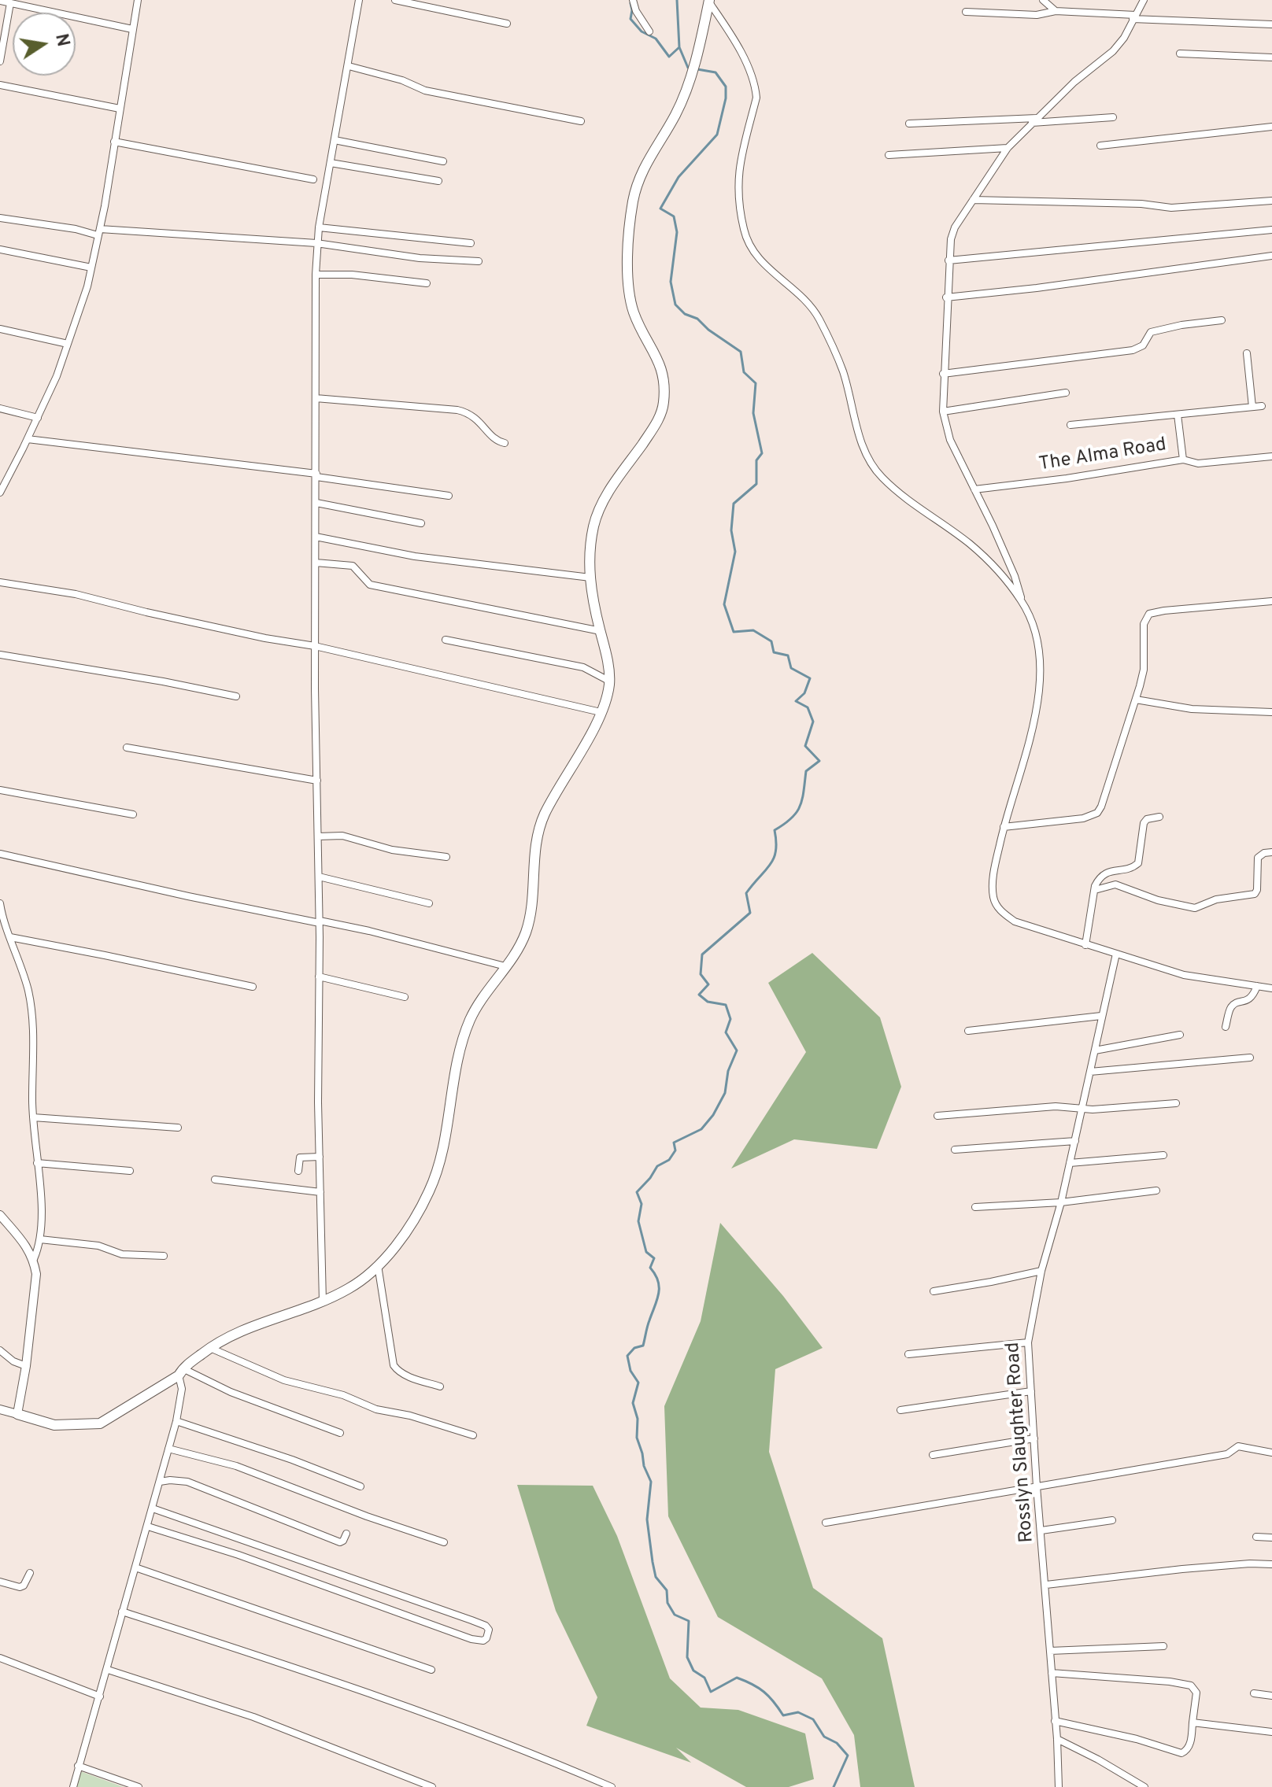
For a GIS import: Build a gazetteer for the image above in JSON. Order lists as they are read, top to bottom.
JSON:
{
  "streets": {
    "street": ["The Alma Road", "Rosslyn Slaughter Road"]
  },
  "north": "right"
}
